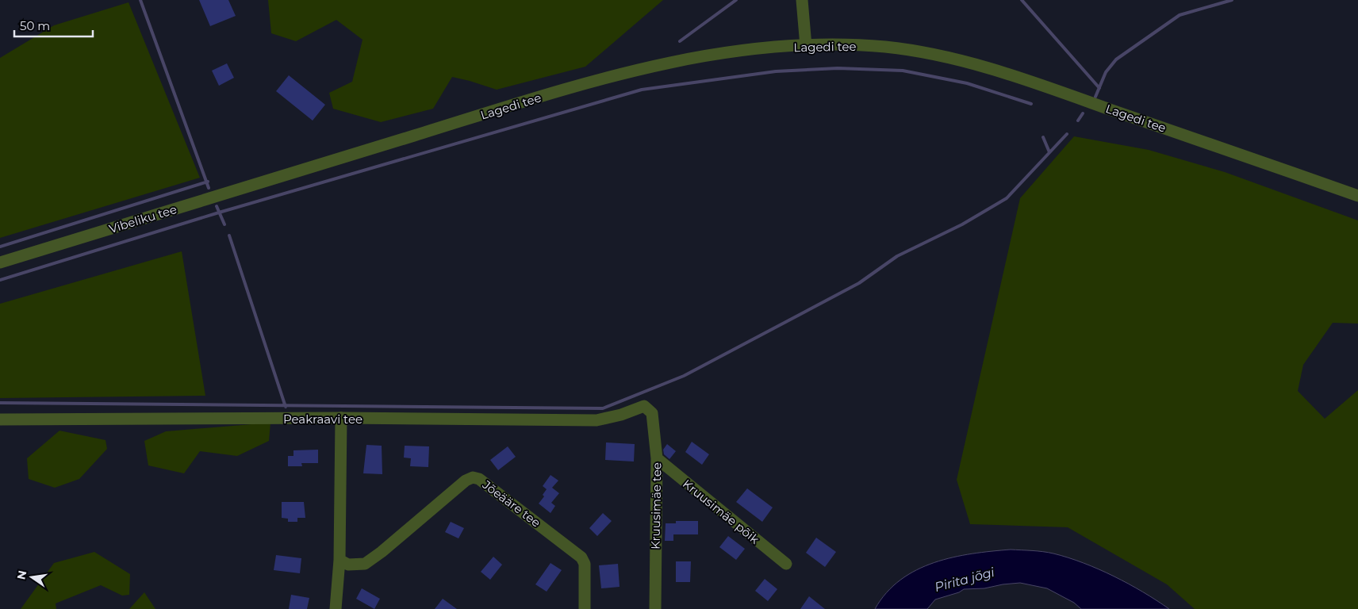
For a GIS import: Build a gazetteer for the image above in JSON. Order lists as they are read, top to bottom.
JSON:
{
  "streets": {
    "street": [
      "Lagedi tee",
      "Vibeliku tee",
      "Peakraavi tee",
      "Jõeääre tee",
      "Kruusimäe tee",
      "Kruusimäe põik"
    ]
  },
  "crossings": [
    ["Lagedi tee", "Vibeliku tee"],
    ["Peakraavi tee", "Kruusimäe tee"],
    ["Kruusimäe tee", "Kruusimäe põik"]
  ],
  "water": ["Pirita jõgi"],
  "scale_bar": "50 m",
  "north": "left"
}
